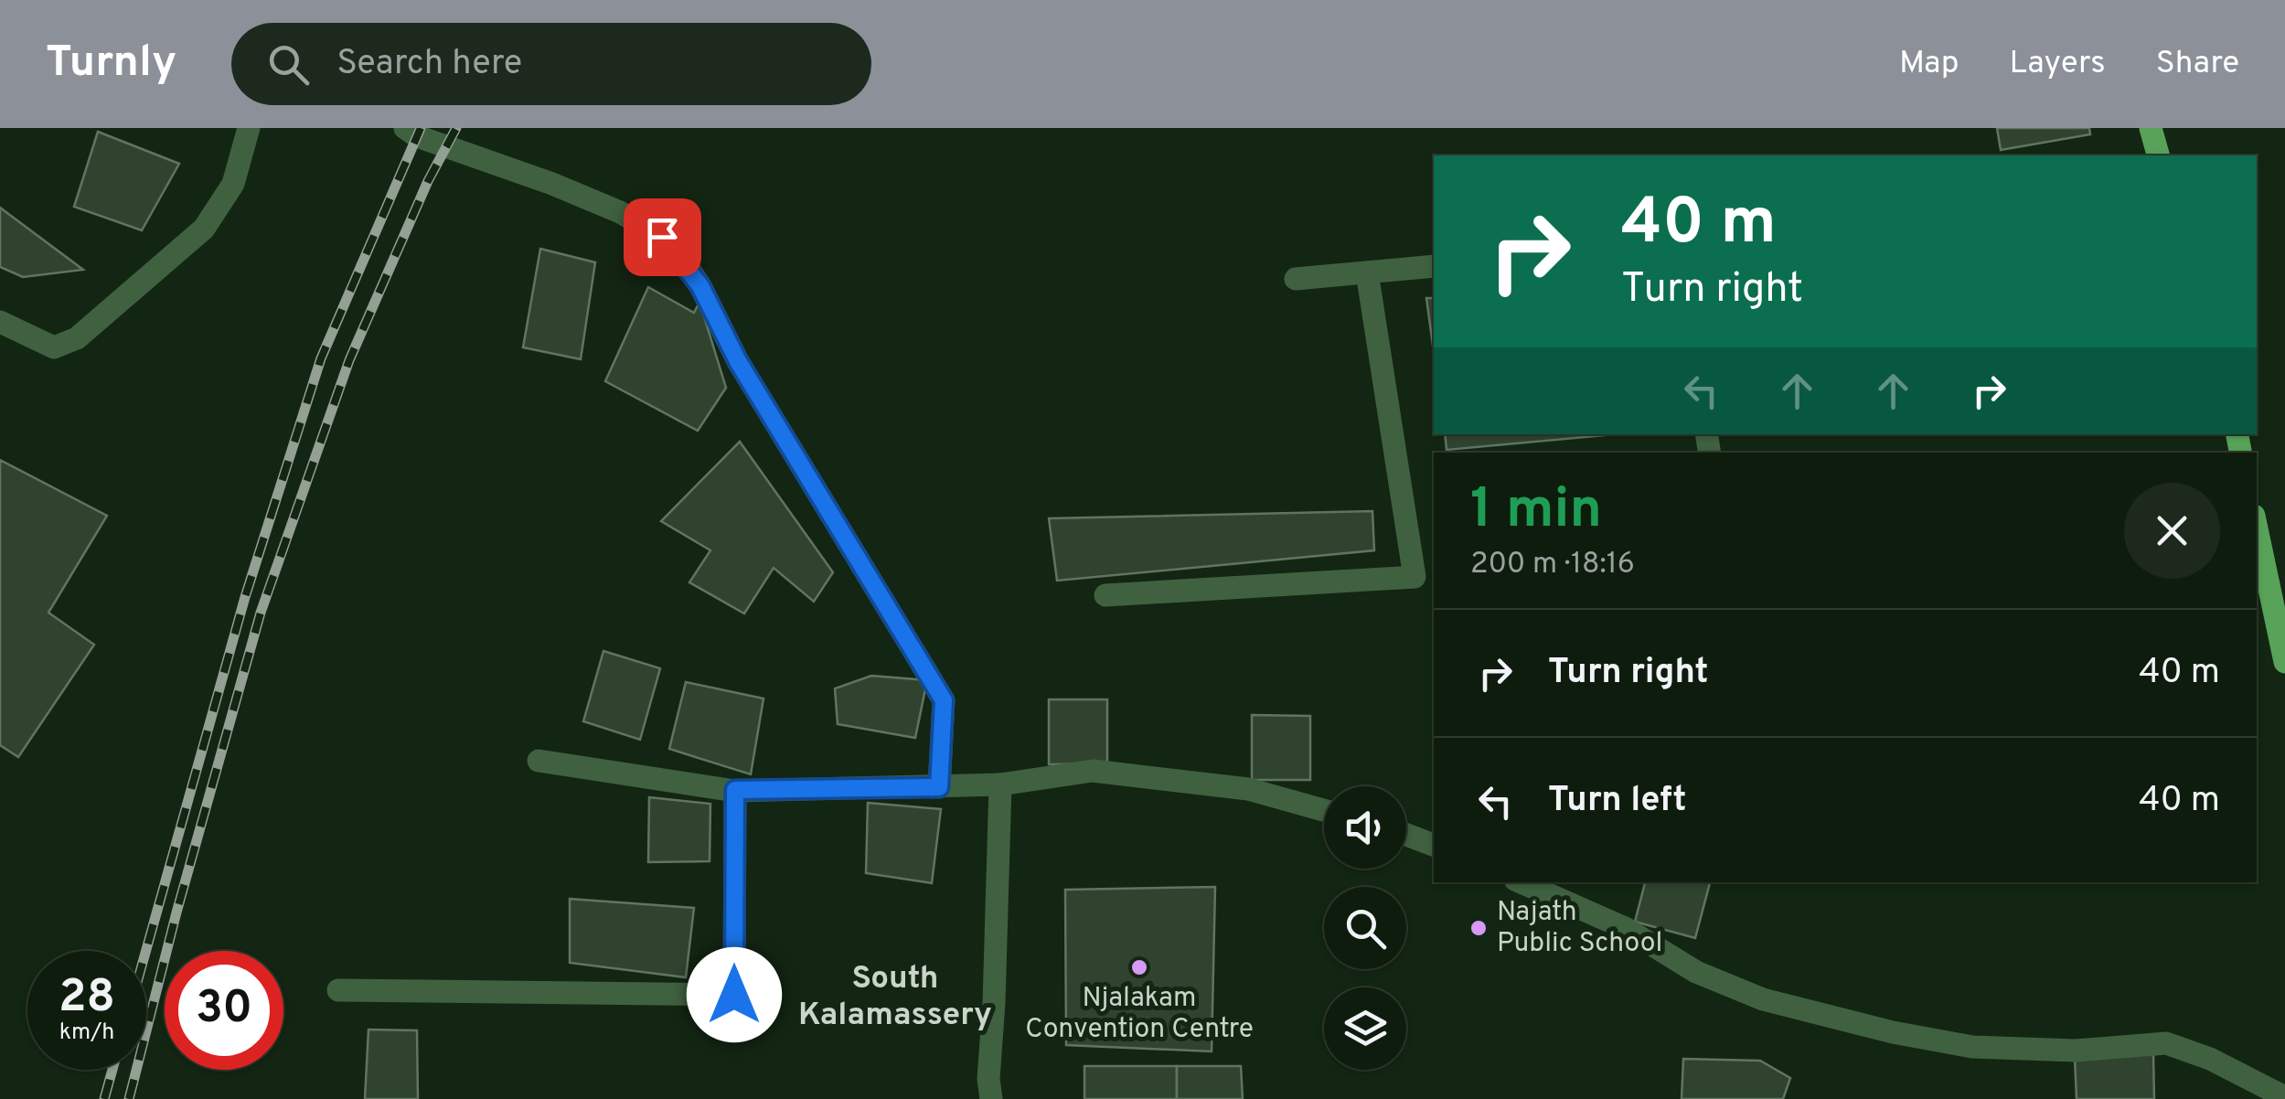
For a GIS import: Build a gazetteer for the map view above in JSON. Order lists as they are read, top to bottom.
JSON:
{
  "districts": ["South Kalamassery"],
  "places": ["Najath Public School", "Njalakam Convention Centre"],
  "page": {
    "header": "Turnly",
    "search": "Search here",
    "nav": ["Map", "Layers", "Share"],
    "turn": ["40 m", "Turn right"],
    "heading": ["1 min", "200 m · 18:16"],
    "list": [
      {
        "name": "Turn right",
        "value": "40 m"
      },
      {
        "name": "Turn left",
        "value": "40 m"
      }
    ],
    "speed": "28 km/h",
    "limit": "30"
  }
}
